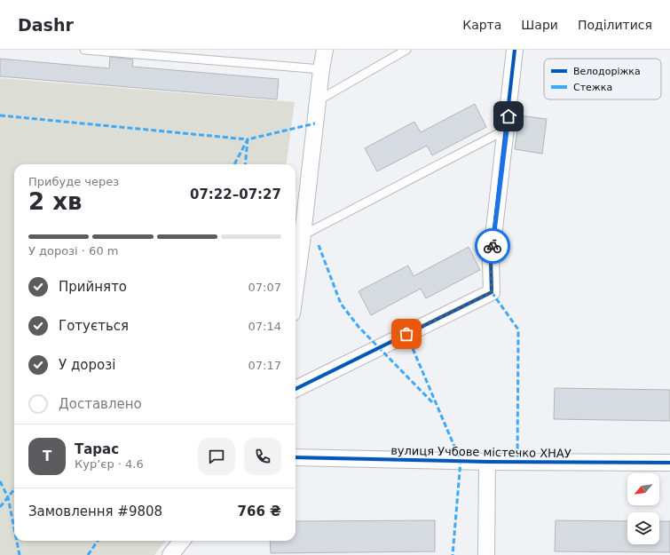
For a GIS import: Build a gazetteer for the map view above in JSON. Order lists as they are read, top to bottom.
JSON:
{
  "streets": {
    "street": ["вулиця Учбове містечко ХНАУ"]
  },
  "legend": ["Велодоріжка", "Стежка"],
  "north": "bottom left",
  "page": {
    "header": "Dashr",
    "nav": ["Карта", "Шари", "Поділитися"],
    "heading": ["2 хв", "Прибуде через", "07:22–07:27"],
    "panel": [
      "Тарас",
      "Кур’єр · 4.6",
      "Замовлення #9808",
      "766 ₴"
    ],
    "bar": "У дорозі · 60 m",
    "list": [
      ["Прийнято", "07:07"],
      ["Готується", "07:14"],
      ["У дорозі", "07:17"],
      "Доставлено"
    ],
    "round": "Т"
  }
}
